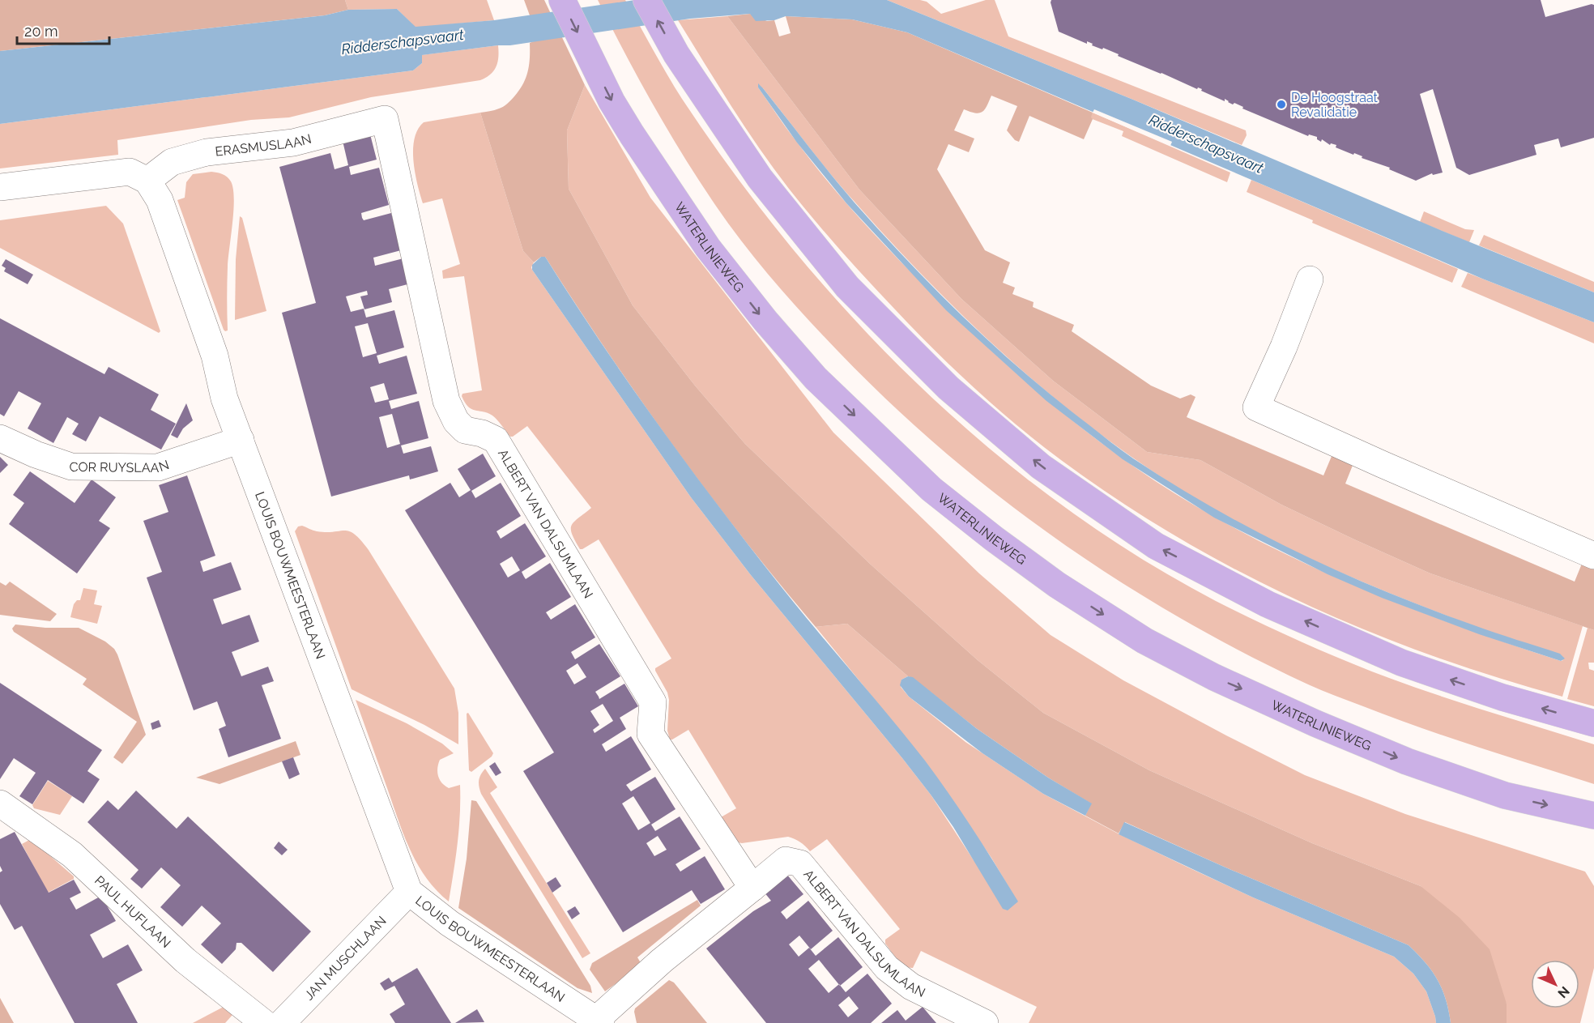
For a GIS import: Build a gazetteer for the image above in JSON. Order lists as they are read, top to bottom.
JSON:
{
  "streets": {
    "main road": ["WATERLINIEWEG"],
    "street": [
      "ERASMUSLAAN",
      "COR RUYSLAAN",
      "ALBERT VAN DALSUMLAAN",
      "LOUIS BOUWMEESTERLAAN",
      "PAUL HUFLAAN",
      "JAN MUSCHLAAN"
    ]
  },
  "crossings": [
    ["ERASMUSLAAN", "ALBERT VAN DALSUMLAAN"],
    ["ERASMUSLAAN", "LOUIS BOUWMEESTERLAAN"],
    ["COR RUYSLAAN", "LOUIS BOUWMEESTERLAAN"],
    ["ALBERT VAN DALSUMLAAN", "LOUIS BOUWMEESTERLAAN"],
    ["LOUIS BOUWMEESTERLAAN", "JAN MUSCHLAAN"]
  ],
  "water": ["Ridderschapsvaart"],
  "places": ["De Hoogstraat Revalidatie"],
  "scale_bar": "20 m",
  "north": "bottom right"
}
